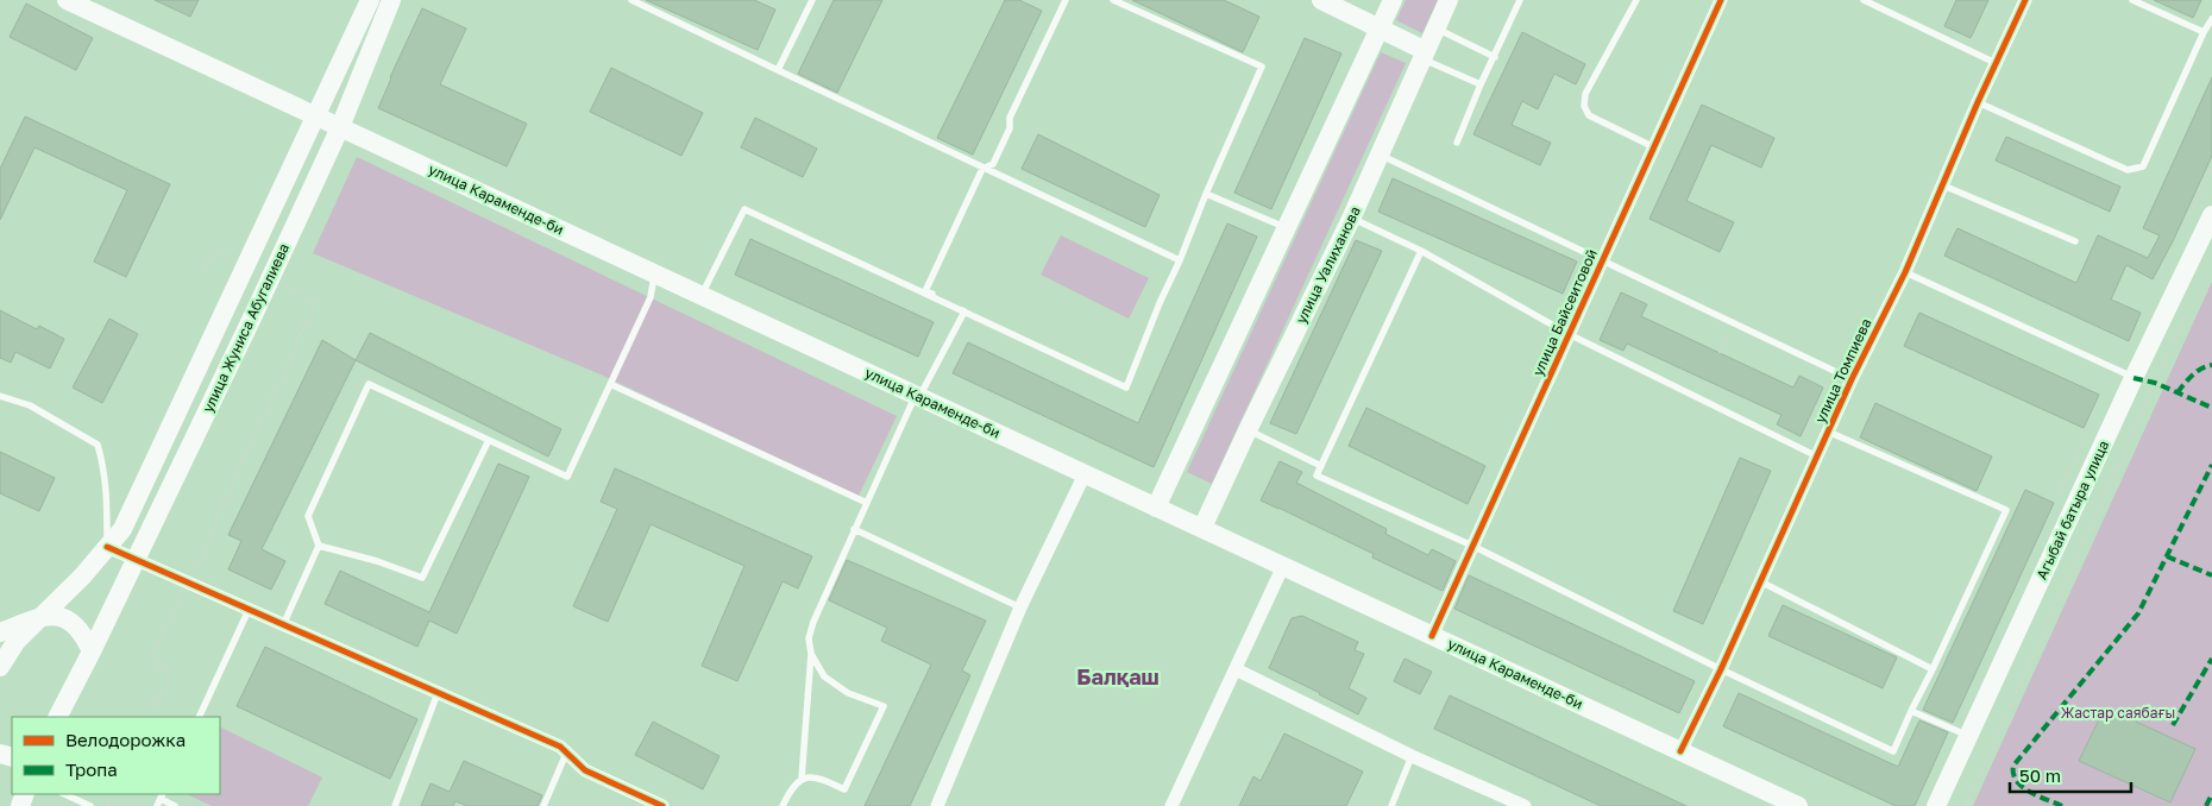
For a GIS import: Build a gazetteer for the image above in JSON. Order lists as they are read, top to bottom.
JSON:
{
  "streets": {
    "main road": [
      "улица Караменде-би",
      "улица Уалиханова",
      "улица Жуниса Абугалиева",
      "Агыбай батыра улица"
    ],
    "street": ["улица Байсеитовой", "улица Томпиева"]
  },
  "crossings": [
    ["улица Караменде-би", "улица Уалиханова"],
    ["улица Караменде-би", "улица Байсеитовой"],
    ["улица Караменде-би", "улица Жуниса Абугалиева"],
    ["улица Караменде-би", "улица Томпиева"]
  ],
  "districts": ["Балқаш"],
  "parks": ["Жастар саябағы"],
  "legend": ["Велодорожка", "Тропа"],
  "scale_bar": "50 m"
}
